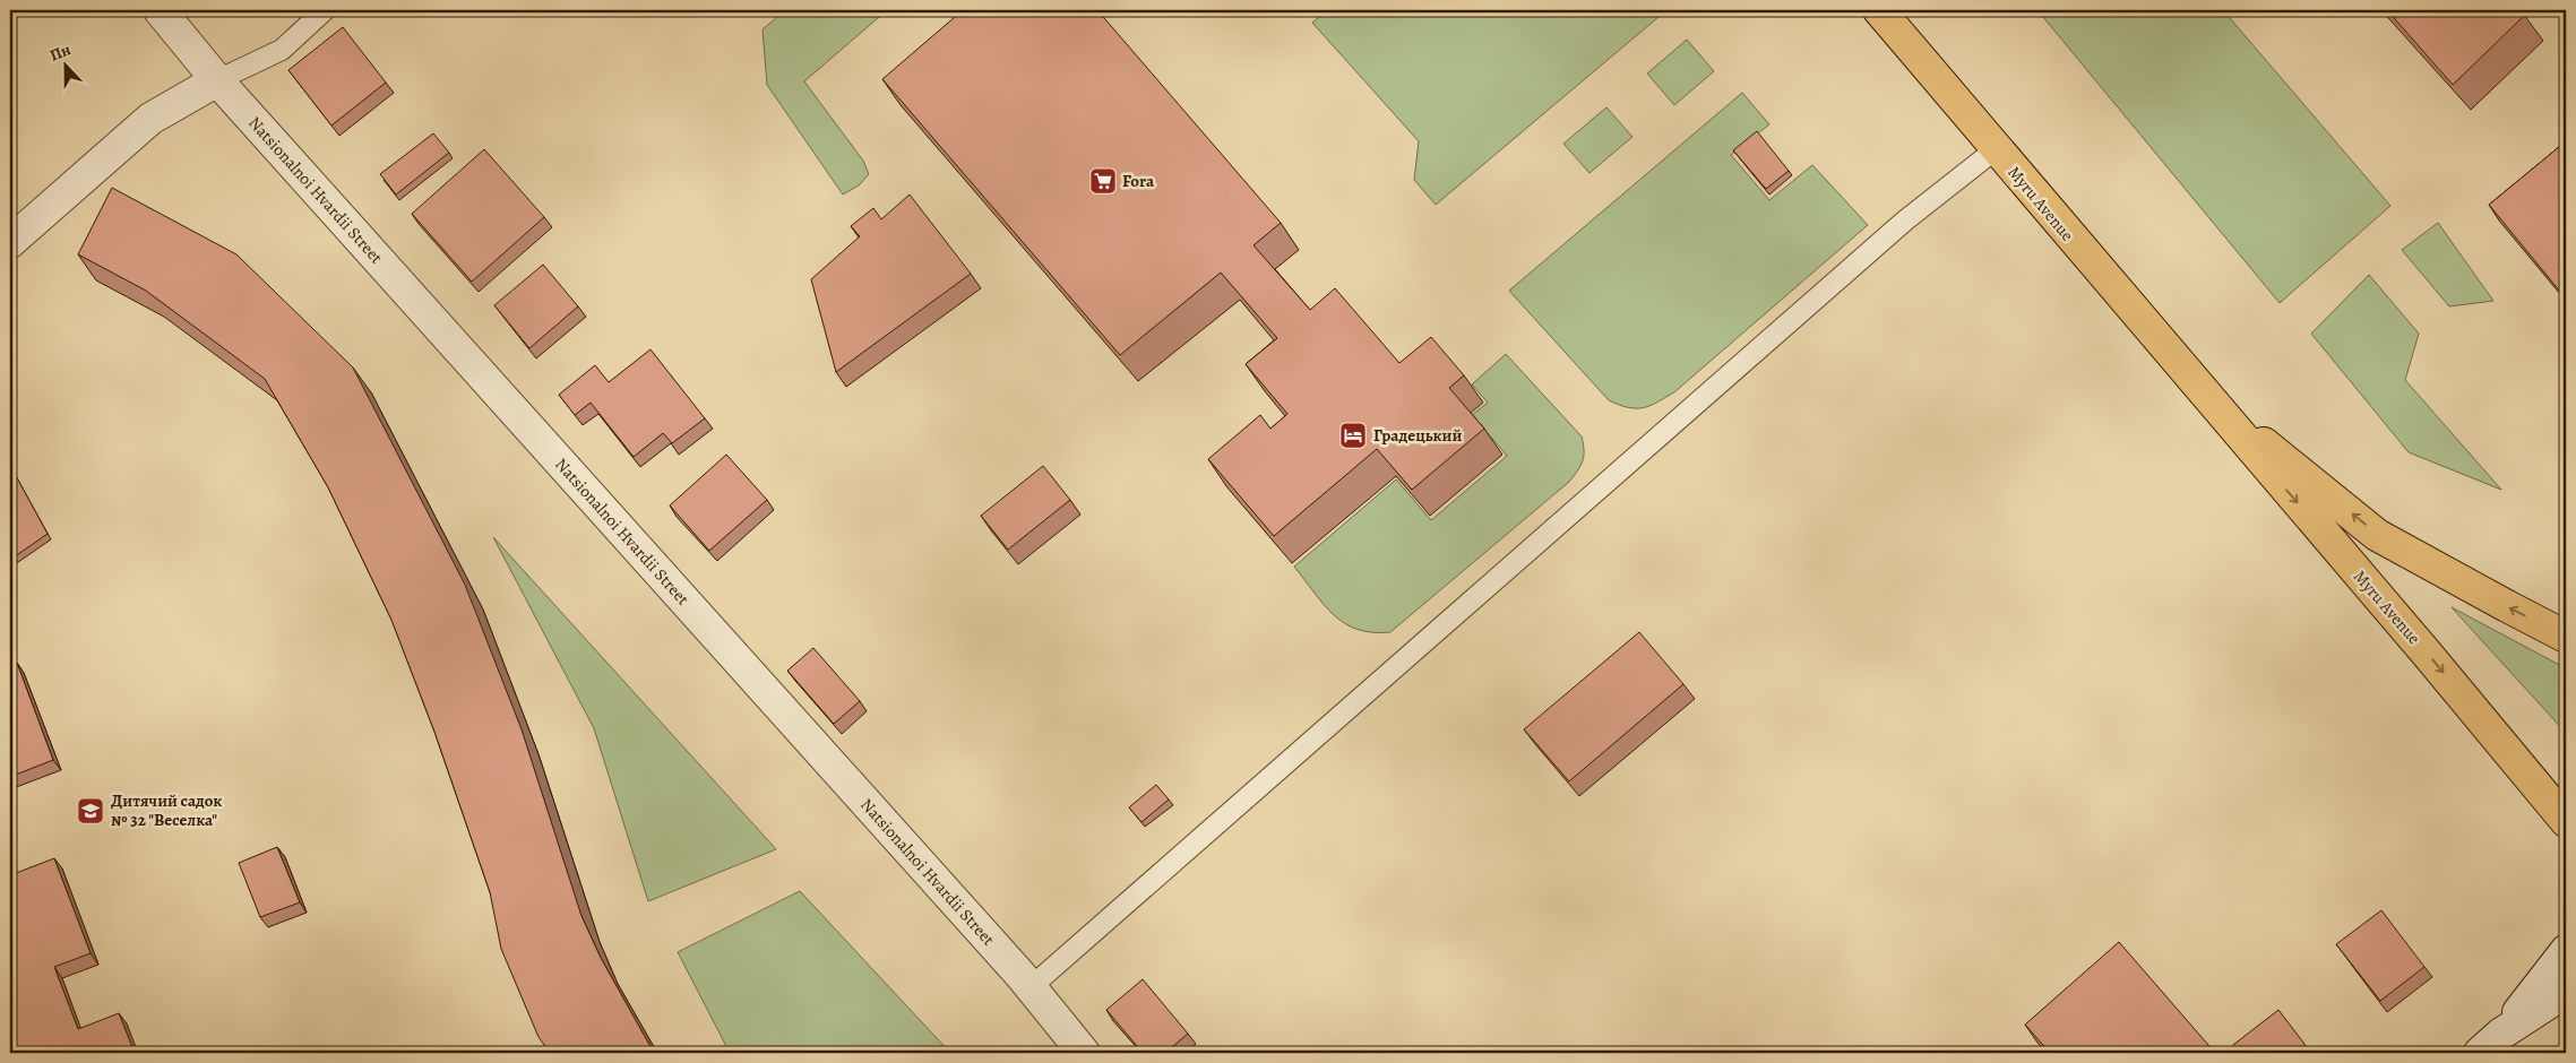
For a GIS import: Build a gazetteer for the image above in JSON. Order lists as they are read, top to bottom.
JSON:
{
  "streets": {
    "main road": ["Myru Avenue"],
    "street": ["Natsionalnoi Hvardii Street"]
  },
  "places": {
    "supermarket": ["Fora"],
    "hotel": ["Градецький"],
    "school or university": ["Дитячий садок № 32 \"Веселка\""]
  },
  "north": "top"
}
